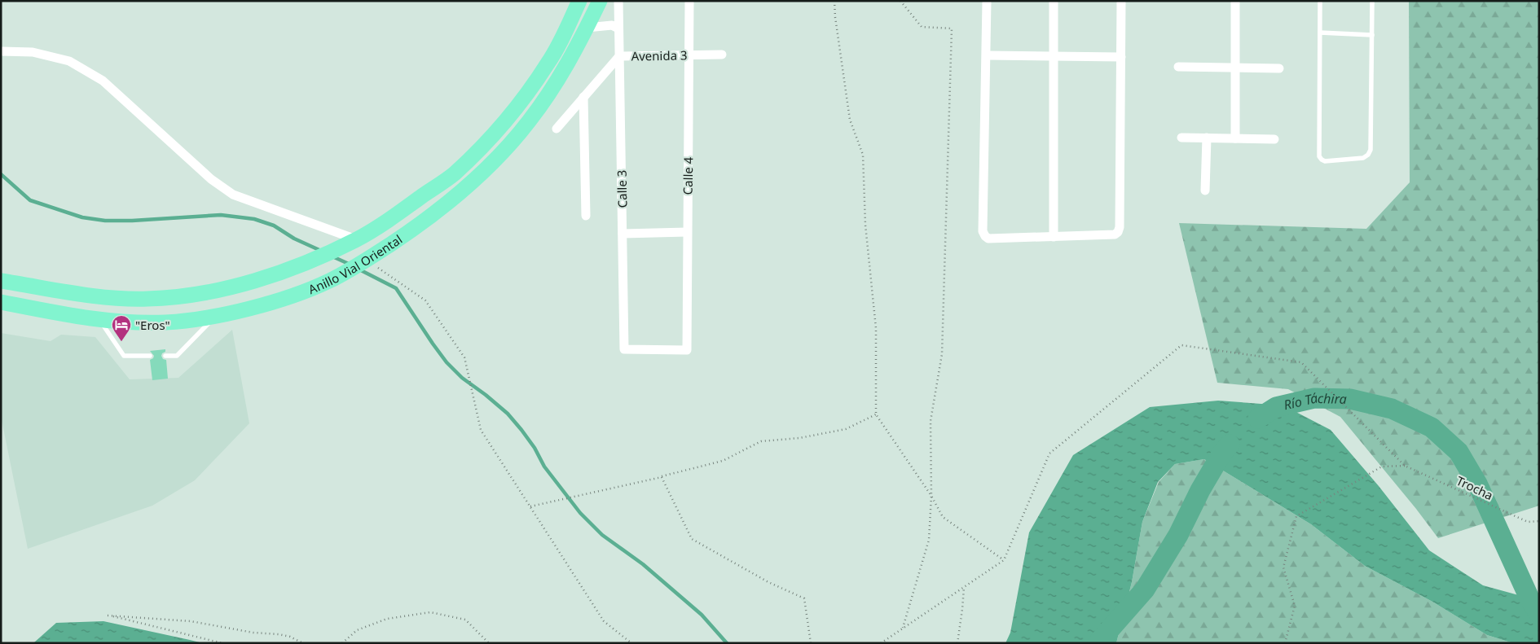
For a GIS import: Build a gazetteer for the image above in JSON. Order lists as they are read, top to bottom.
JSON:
{
  "streets": {
    "highway": ["Anillo Vial Oriental"],
    "street": ["Avenida 3", "Calle 4", "Calle 3"],
    "path": ["Trocha"]
  },
  "crossings": [
    ["Avenida 3", "Calle 4"],
    ["Avenida 3", "Calle 3"],
    ["Calle 4", "Calle 3"]
  ],
  "water": ["Río Táchira"],
  "places": {
    "hotel": ["\"Eros\""]
  }
}
